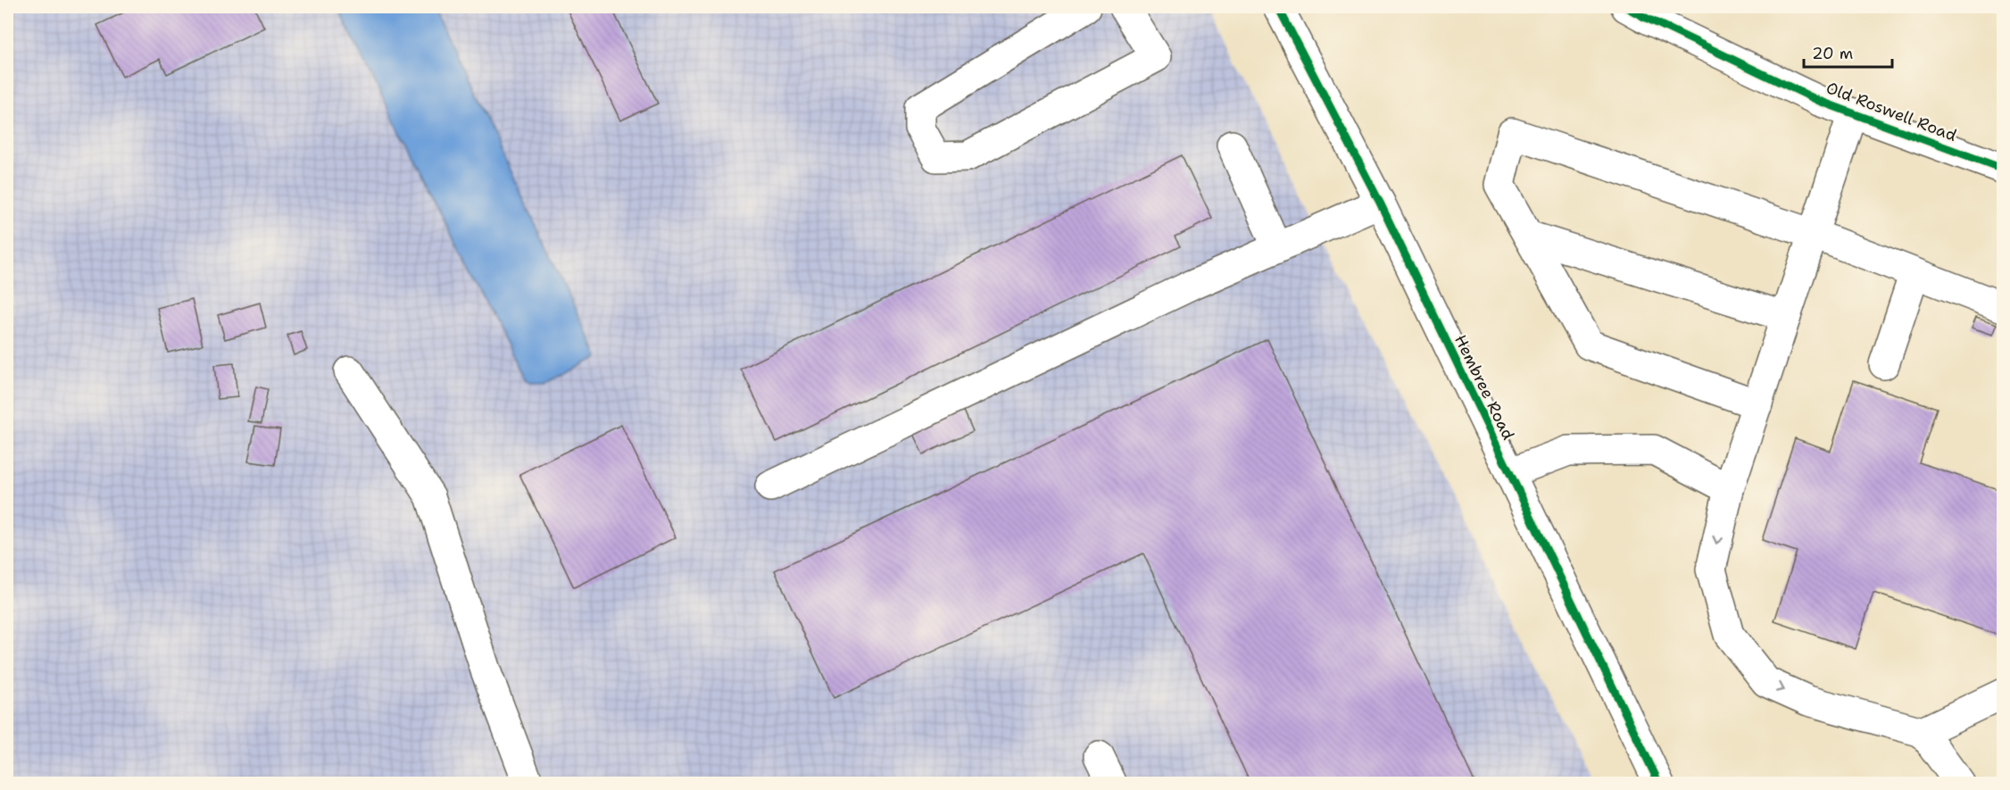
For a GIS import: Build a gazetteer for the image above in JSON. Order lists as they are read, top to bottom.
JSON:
{
  "streets": {
    "street": ["Old Roswell Road", "Hembree Road"]
  },
  "scale_bar": "20 m"
}
